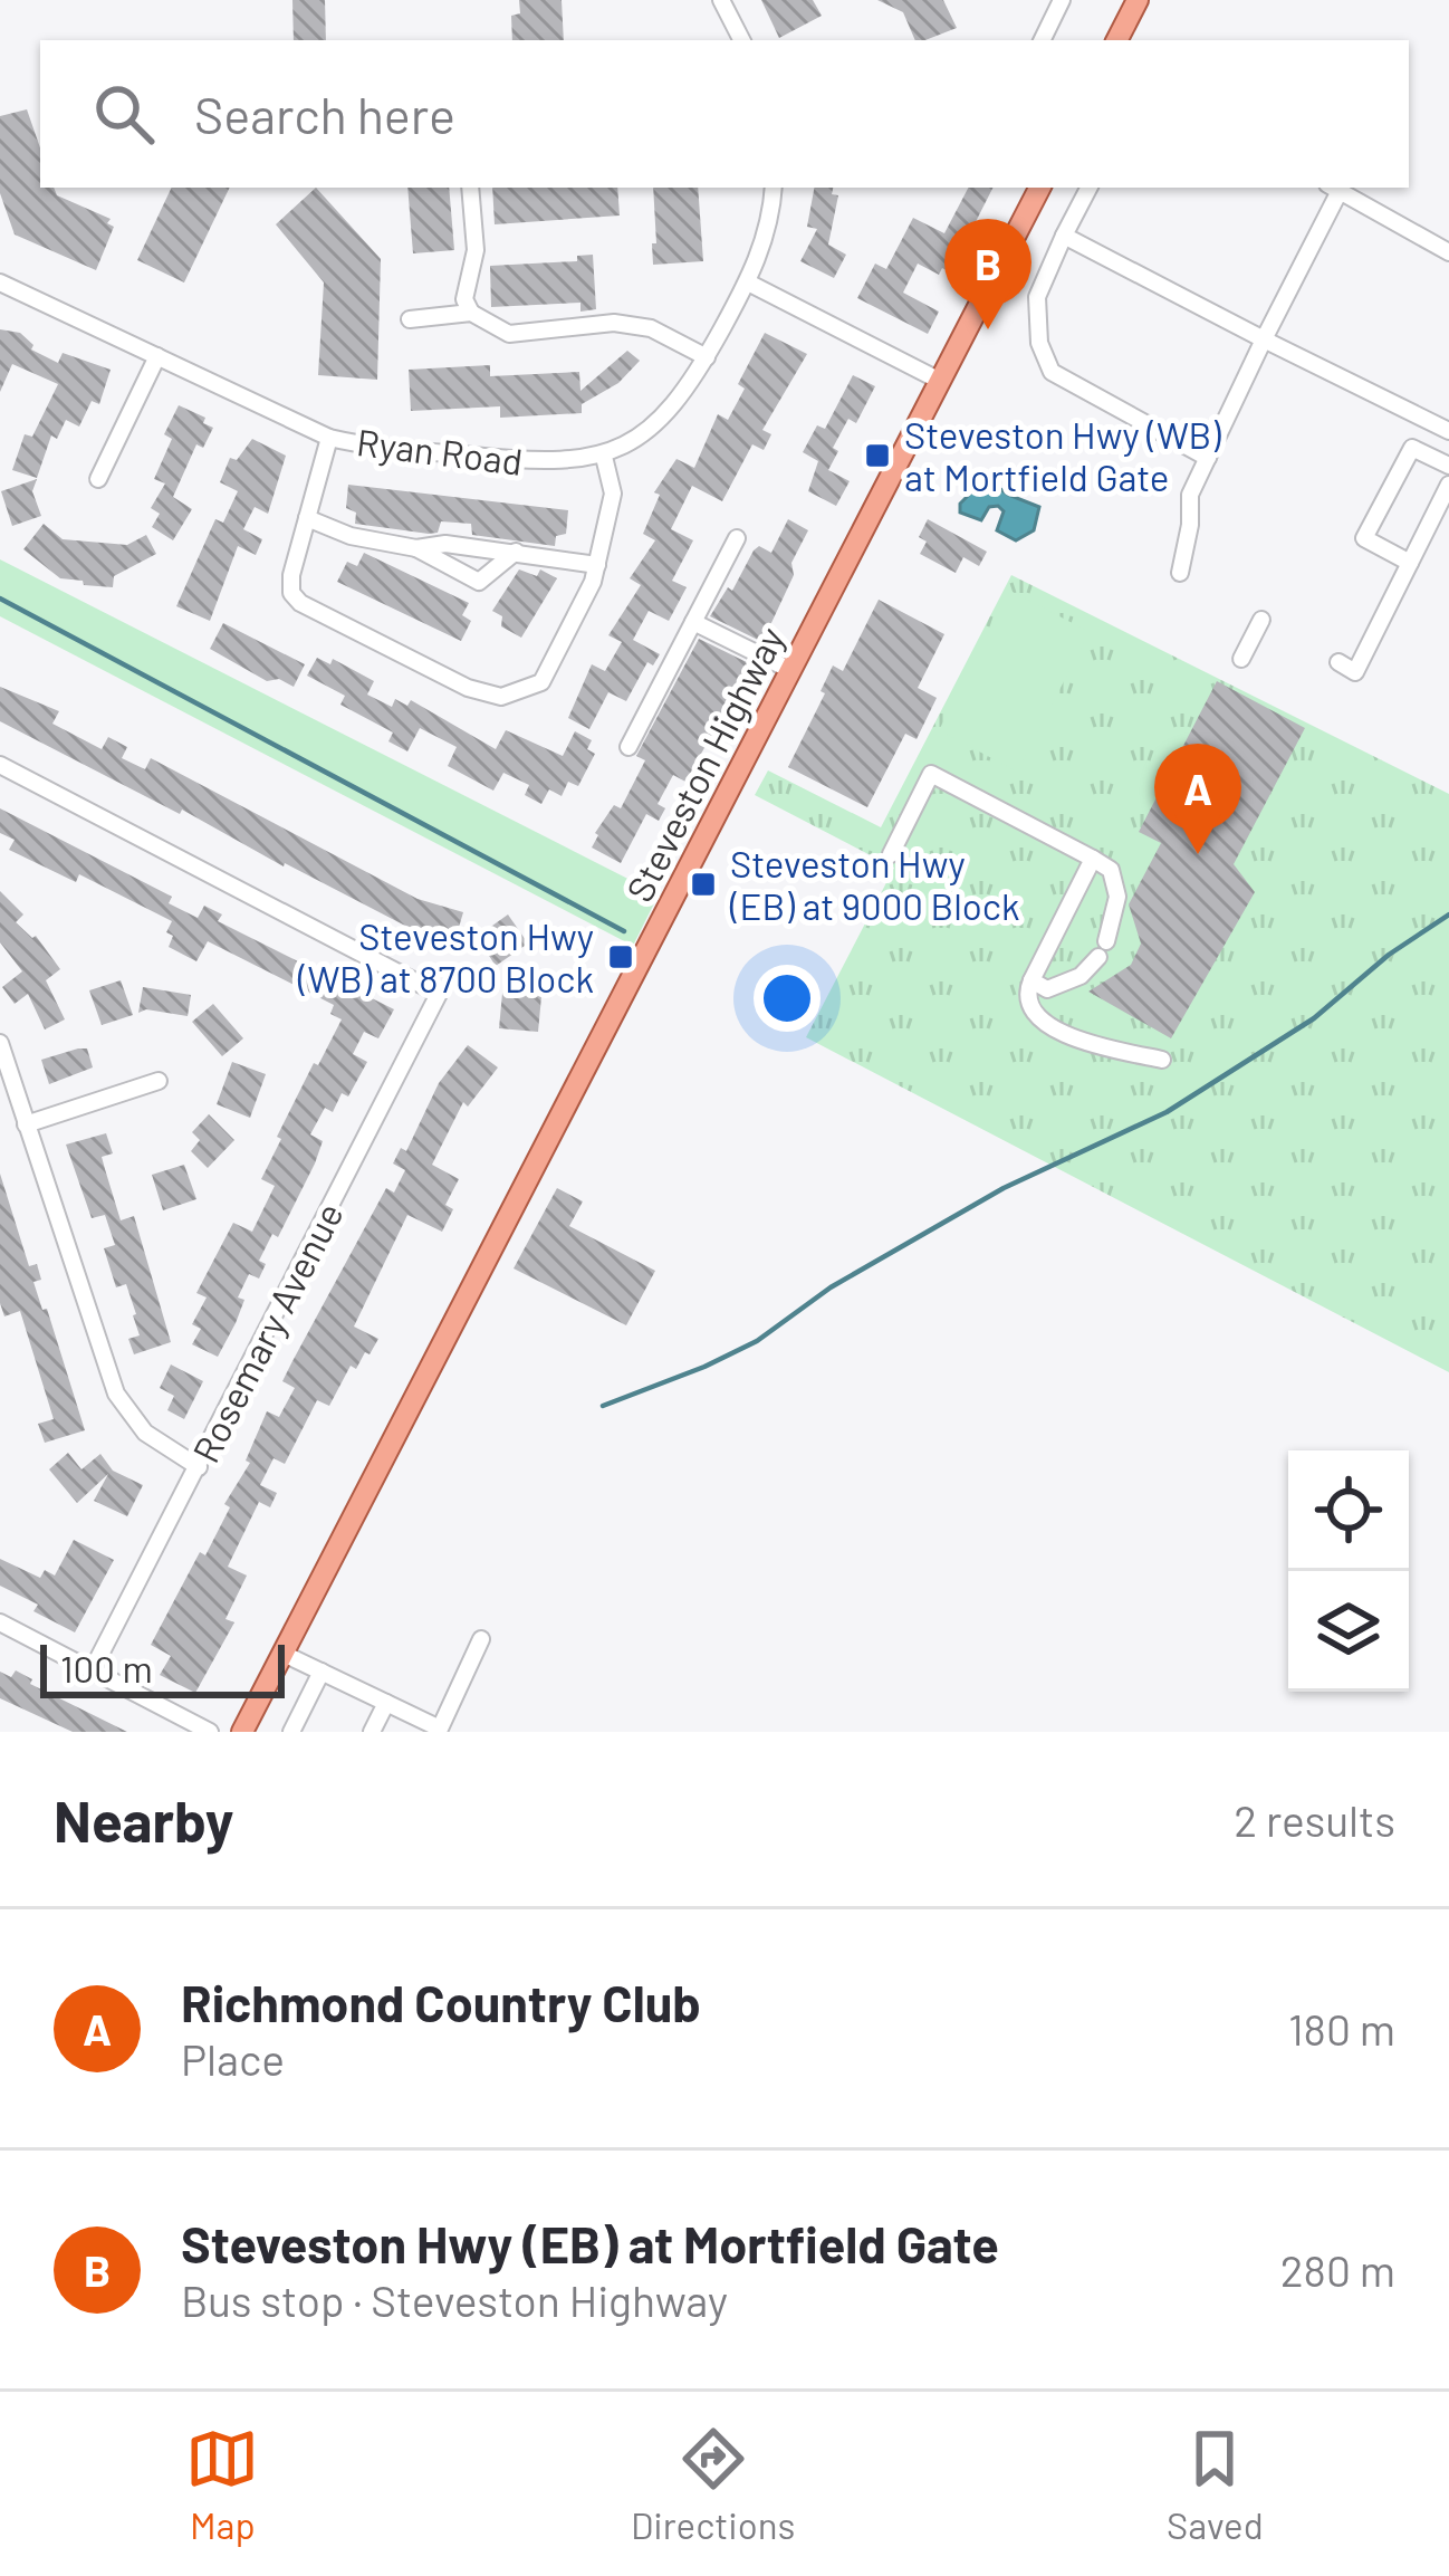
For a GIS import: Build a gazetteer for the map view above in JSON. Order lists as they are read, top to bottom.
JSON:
{
  "streets": {
    "main road": ["Steveston Highway"],
    "street": ["Ryan Road", "Rosemary Avenue"]
  },
  "places": {
    "transit": ["Steveston Hwy (WB) at Mortfield Gate", "Steveston Hwy (EB) at 9000 Block", "Steveston Hwy (WB) at 8700 Block"]
  },
  "scale_bar": "100 m",
  "page": {
    "search": "Search here",
    "pins": ["B", "A"],
    "scale": "100 m",
    "heading": ["Nearby", "2 results"],
    "list": [
      {
        "mark": "A",
        "name": "Richmond Country Club",
        "note": "Place",
        "value": "180 m"
      },
      {
        "mark": "B",
        "name": "Steveston Hwy (EB) at Mortfield Gate",
        "note": "Bus stop · Steveston Highway",
        "value": "280 m"
      }
    ],
    "nav": ["Map", "Directions", "Saved"]
  }
}
